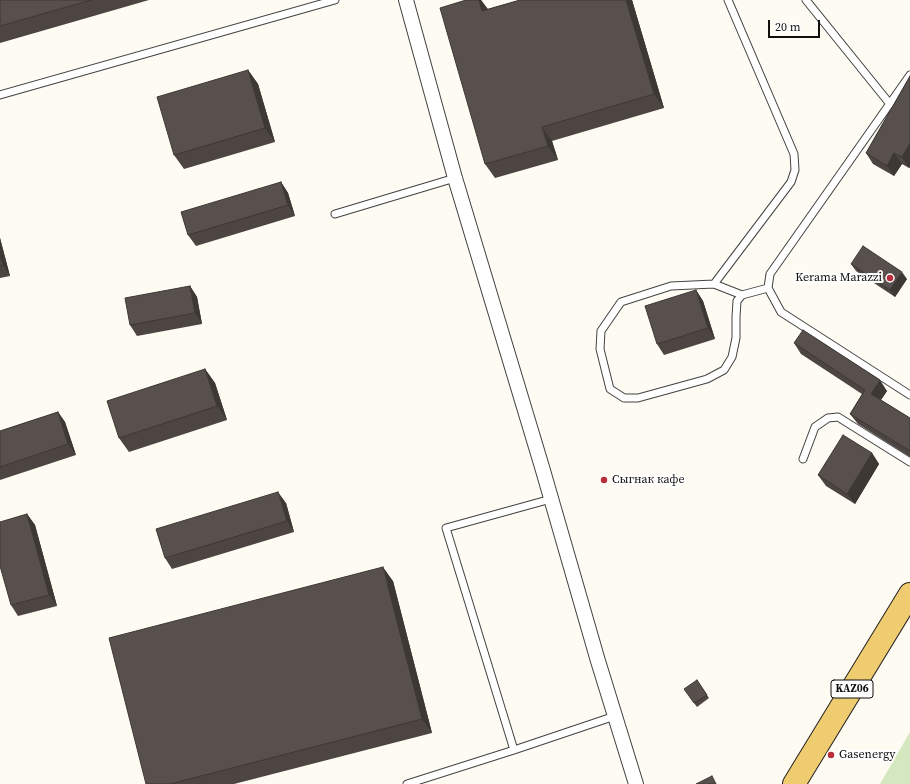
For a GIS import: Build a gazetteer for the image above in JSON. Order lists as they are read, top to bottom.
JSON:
{
  "streets": {
    "main road": ["KАZ06"]
  },
  "places": ["Kerama Marazzi", "Сыгнак кафе", "Gasenergy"],
  "scale_bar": "20 m"
}
